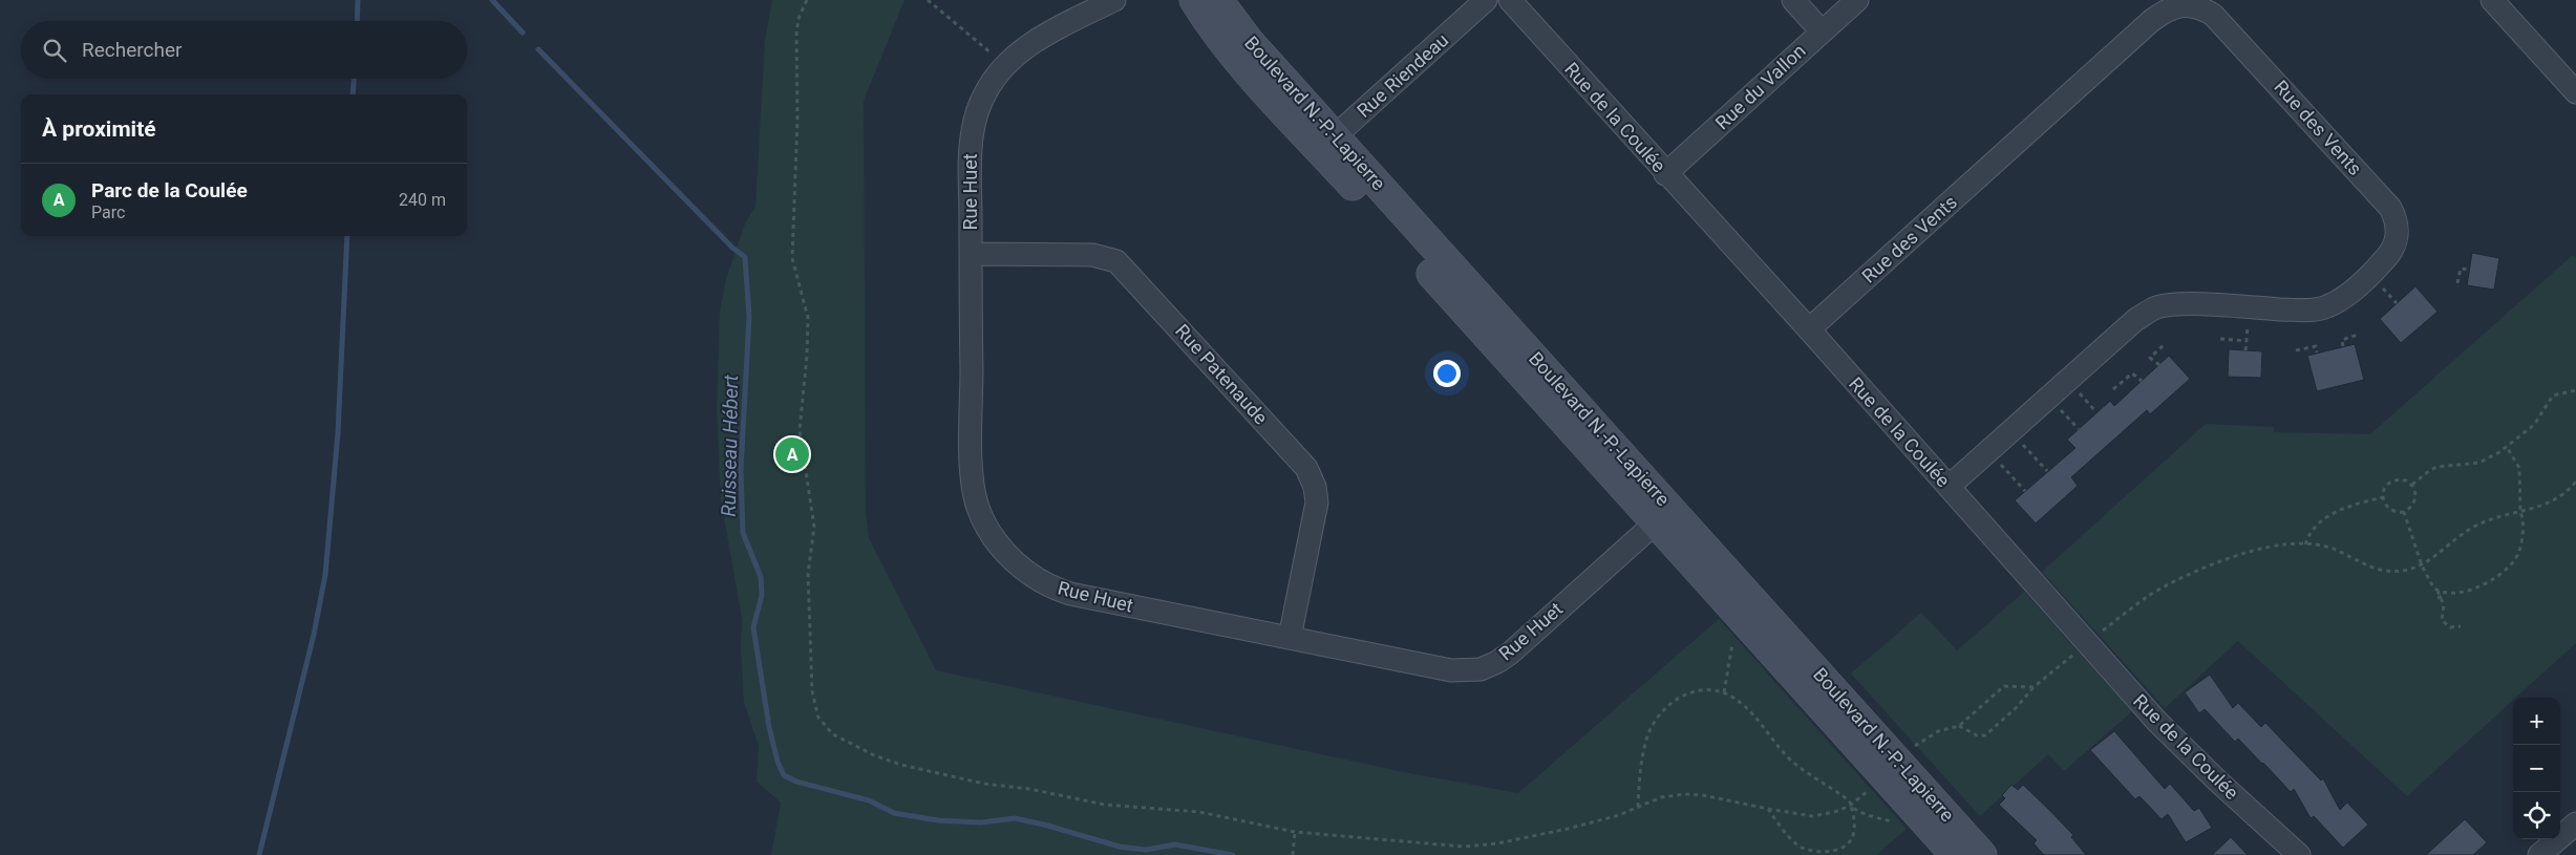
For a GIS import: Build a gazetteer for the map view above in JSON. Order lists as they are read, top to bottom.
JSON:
{
  "streets": {
    "street": [
      "Rue Riendeau",
      "Rue du Vallon",
      "Boulevard N.-P.-Lapierre",
      "Rue de la Coulée",
      "Rue des Vents",
      "Rue Huet",
      "Rue Patenaude"
    ]
  },
  "crossings": [
    ["Rue Riendeau", "Boulevard N.-P.-Lapierre"],
    ["Rue du Vallon", "Rue de la Coulée"],
    ["Boulevard N.-P.-Lapierre", "Rue Huet"],
    ["Rue de la Coulée", "Rue des Vents"],
    ["Rue Huet", "Rue Patenaude"]
  ],
  "water": ["Ruisseau Hébert"],
  "page": {
    "search": "Rechercher",
    "heading": "À proximité",
    "list": [
      {
        "mark": "A",
        "name": "Parc de la Coulée",
        "note": "Parc",
        "value": "240 m"
      }
    ],
    "pins": "A",
    "map_buttons": ["+", "−"]
  }
}
